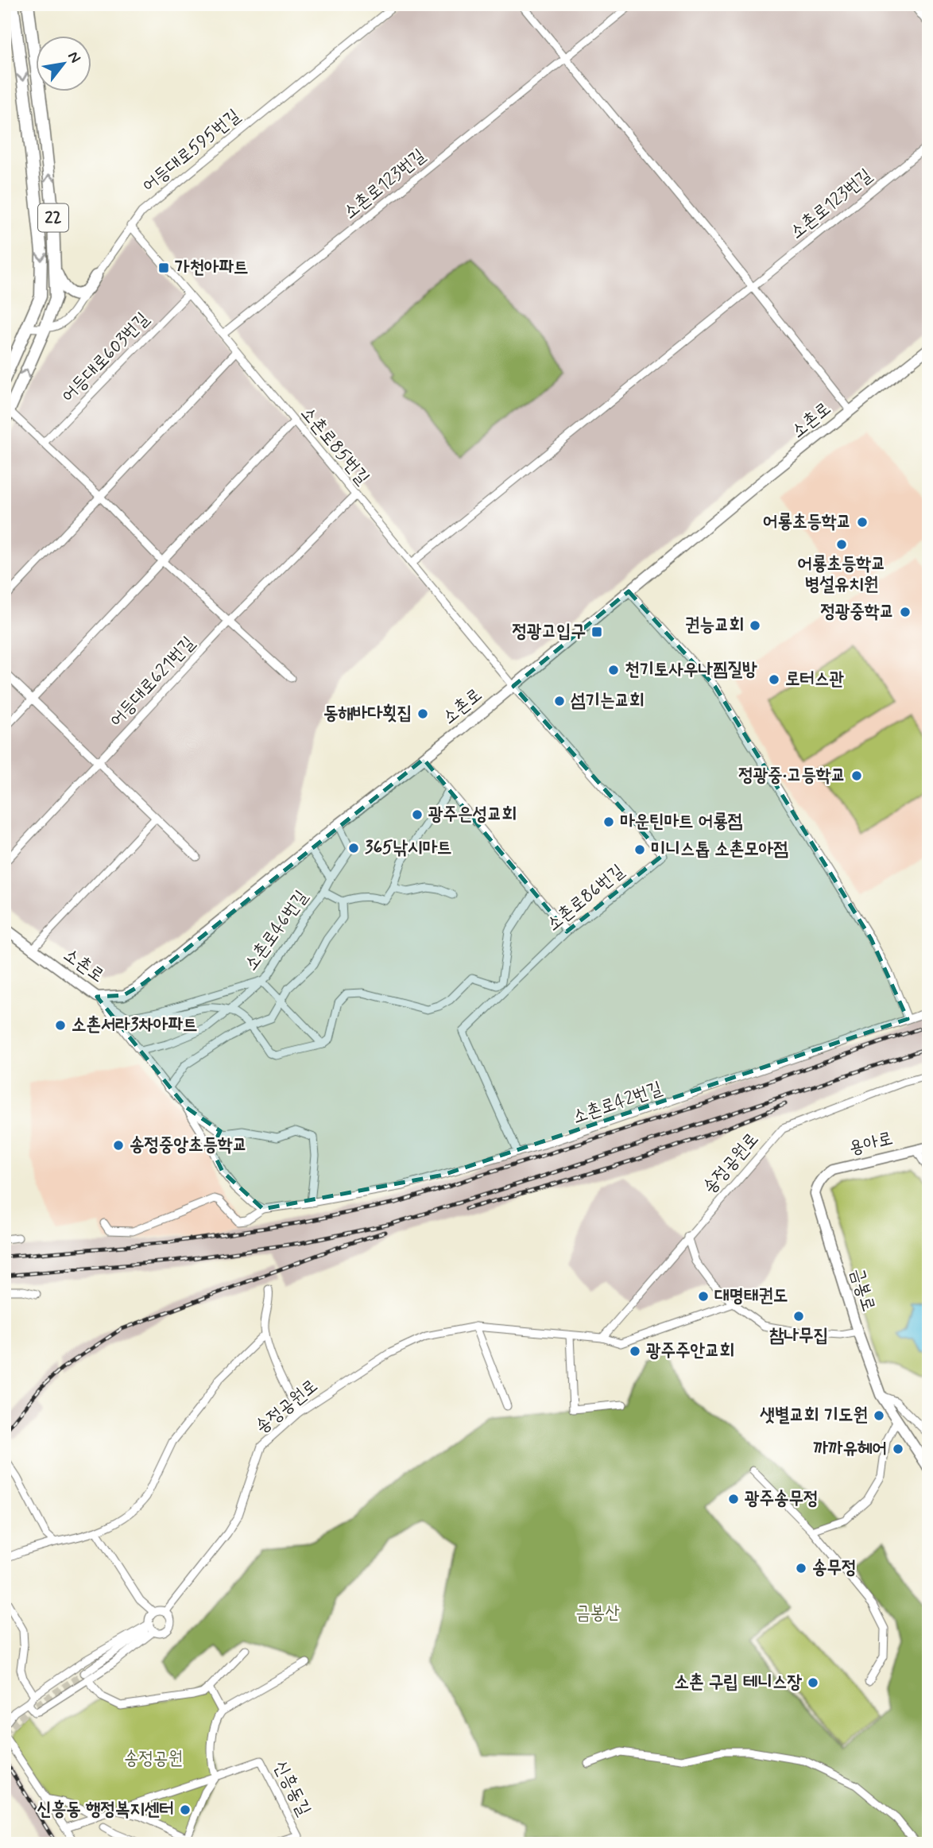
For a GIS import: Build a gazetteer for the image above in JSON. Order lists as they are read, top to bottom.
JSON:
{
  "streets": {
    "main road": ["22"],
    "street": [
      "어등대로595번길",
      "소촌로123번길",
      "어등대로603번길",
      "소촌로",
      "소촌로85번길",
      "어등대로621번길",
      "소촌로86번길",
      "소촌로46번길",
      "소촌로42번길",
      "용아로",
      "송정공원로",
      "금봉로",
      "신흥동길"
    ]
  },
  "crossings": [
    ["어등대로595번길", "22"],
    ["어등대로595번길", "소촌로85번길"],
    ["소촌로123번길", "소촌로85번길"],
    ["어등대로603번길", "소촌로85번길"],
    ["소촌로", "소촌로85번길"],
    ["소촌로", "소촌로86번길"],
    ["소촌로", "소촌로46번길"],
    ["소촌로85번길", "소촌로86번길"],
    ["소촌로86번길", "소촌로42번길"],
    ["용아로", "금봉로"]
  ],
  "parks": ["금봉산", "송정공원"],
  "places": {
    "transit": ["가천아파트", "정광고입구"],
    "other": [
      "어룡초등학교",
      "어룡초등학교 병설유치원",
      "정광중학교",
      "권능교회",
      "천기토사우나찜질방",
      "로터스관",
      "섬기는교회",
      "동해바다횟집",
      "정광중·고등학교",
      "광주은성교회",
      "마운틴마트 어룡점",
      "365낚시마트",
      "미니스톱 소촌모아점",
      "소촌서라3차아파트",
      "송정중앙초등학교",
      "대명태권도",
      "참나무집",
      "광주주안교회",
      "샛별교회 기도원",
      "까까유헤어",
      "광주송무정",
      "송무정",
      "소촌 구립 테니스장",
      "신흥동 행정복지센터"
    ]
  },
  "north": "top right"
}
